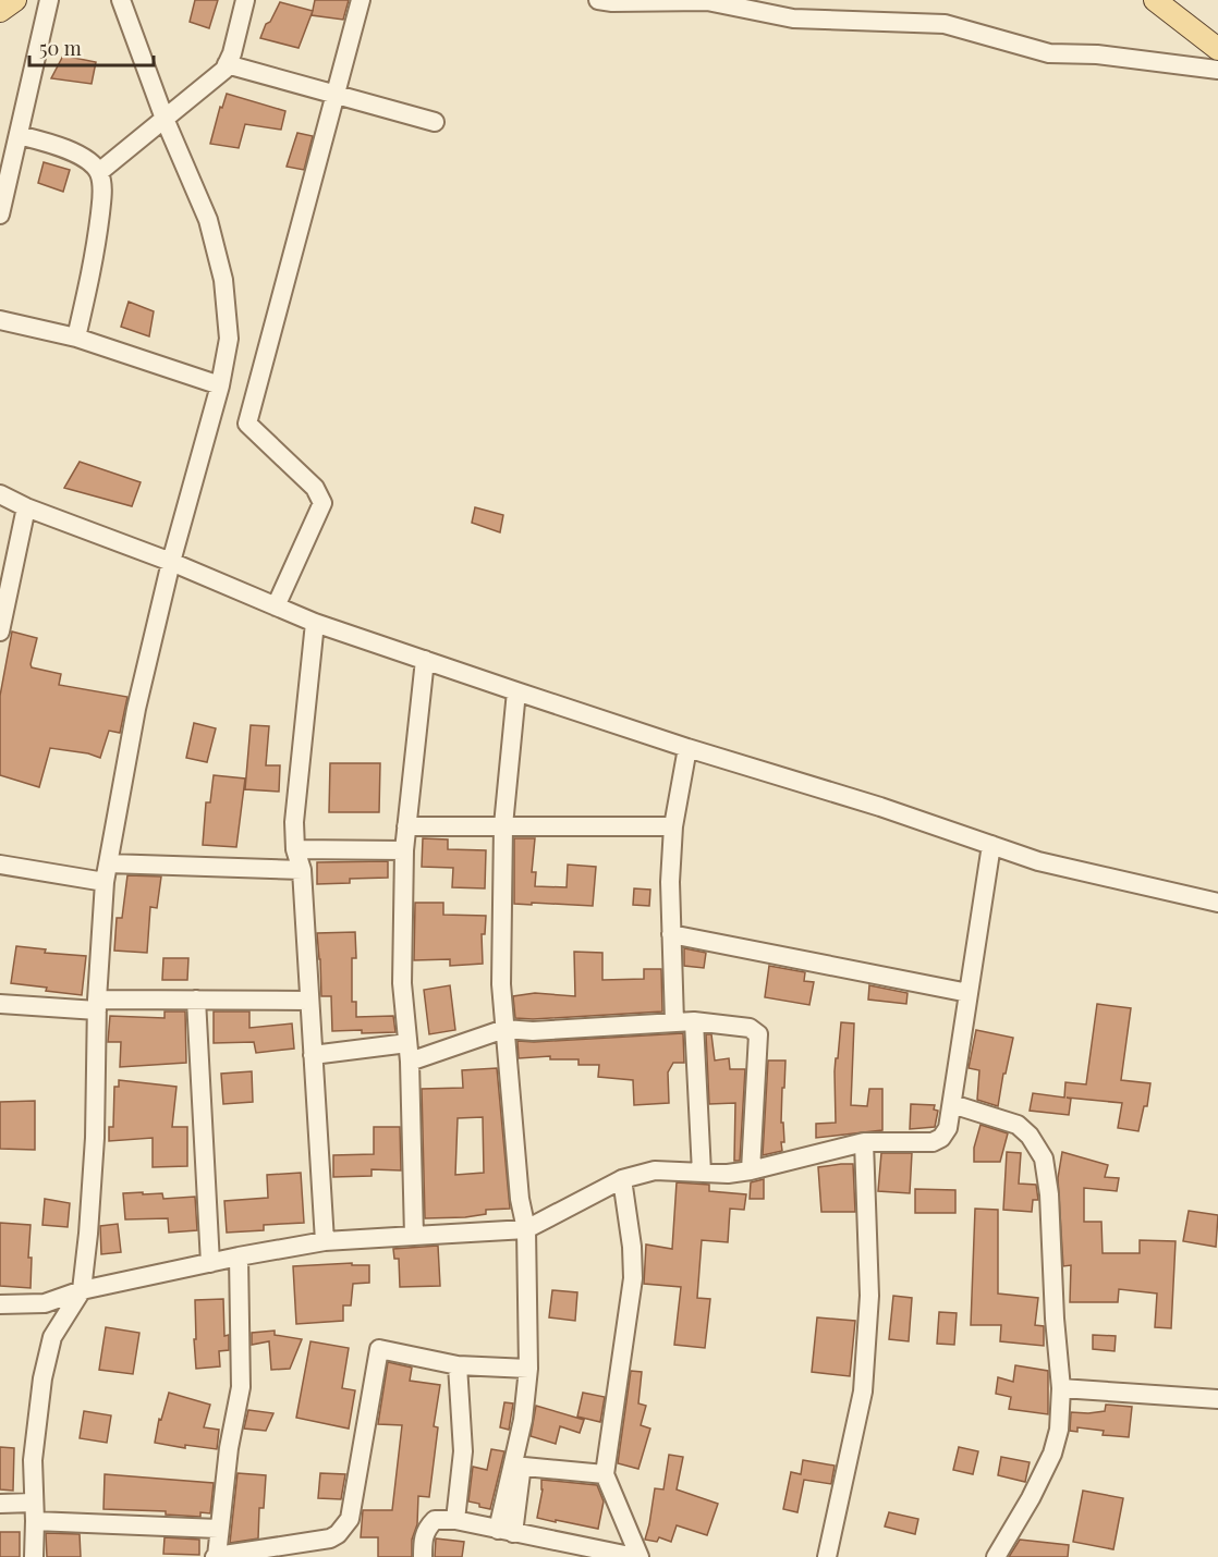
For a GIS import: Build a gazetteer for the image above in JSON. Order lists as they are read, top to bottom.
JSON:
{
  "scale_bar": "50 m"
}
